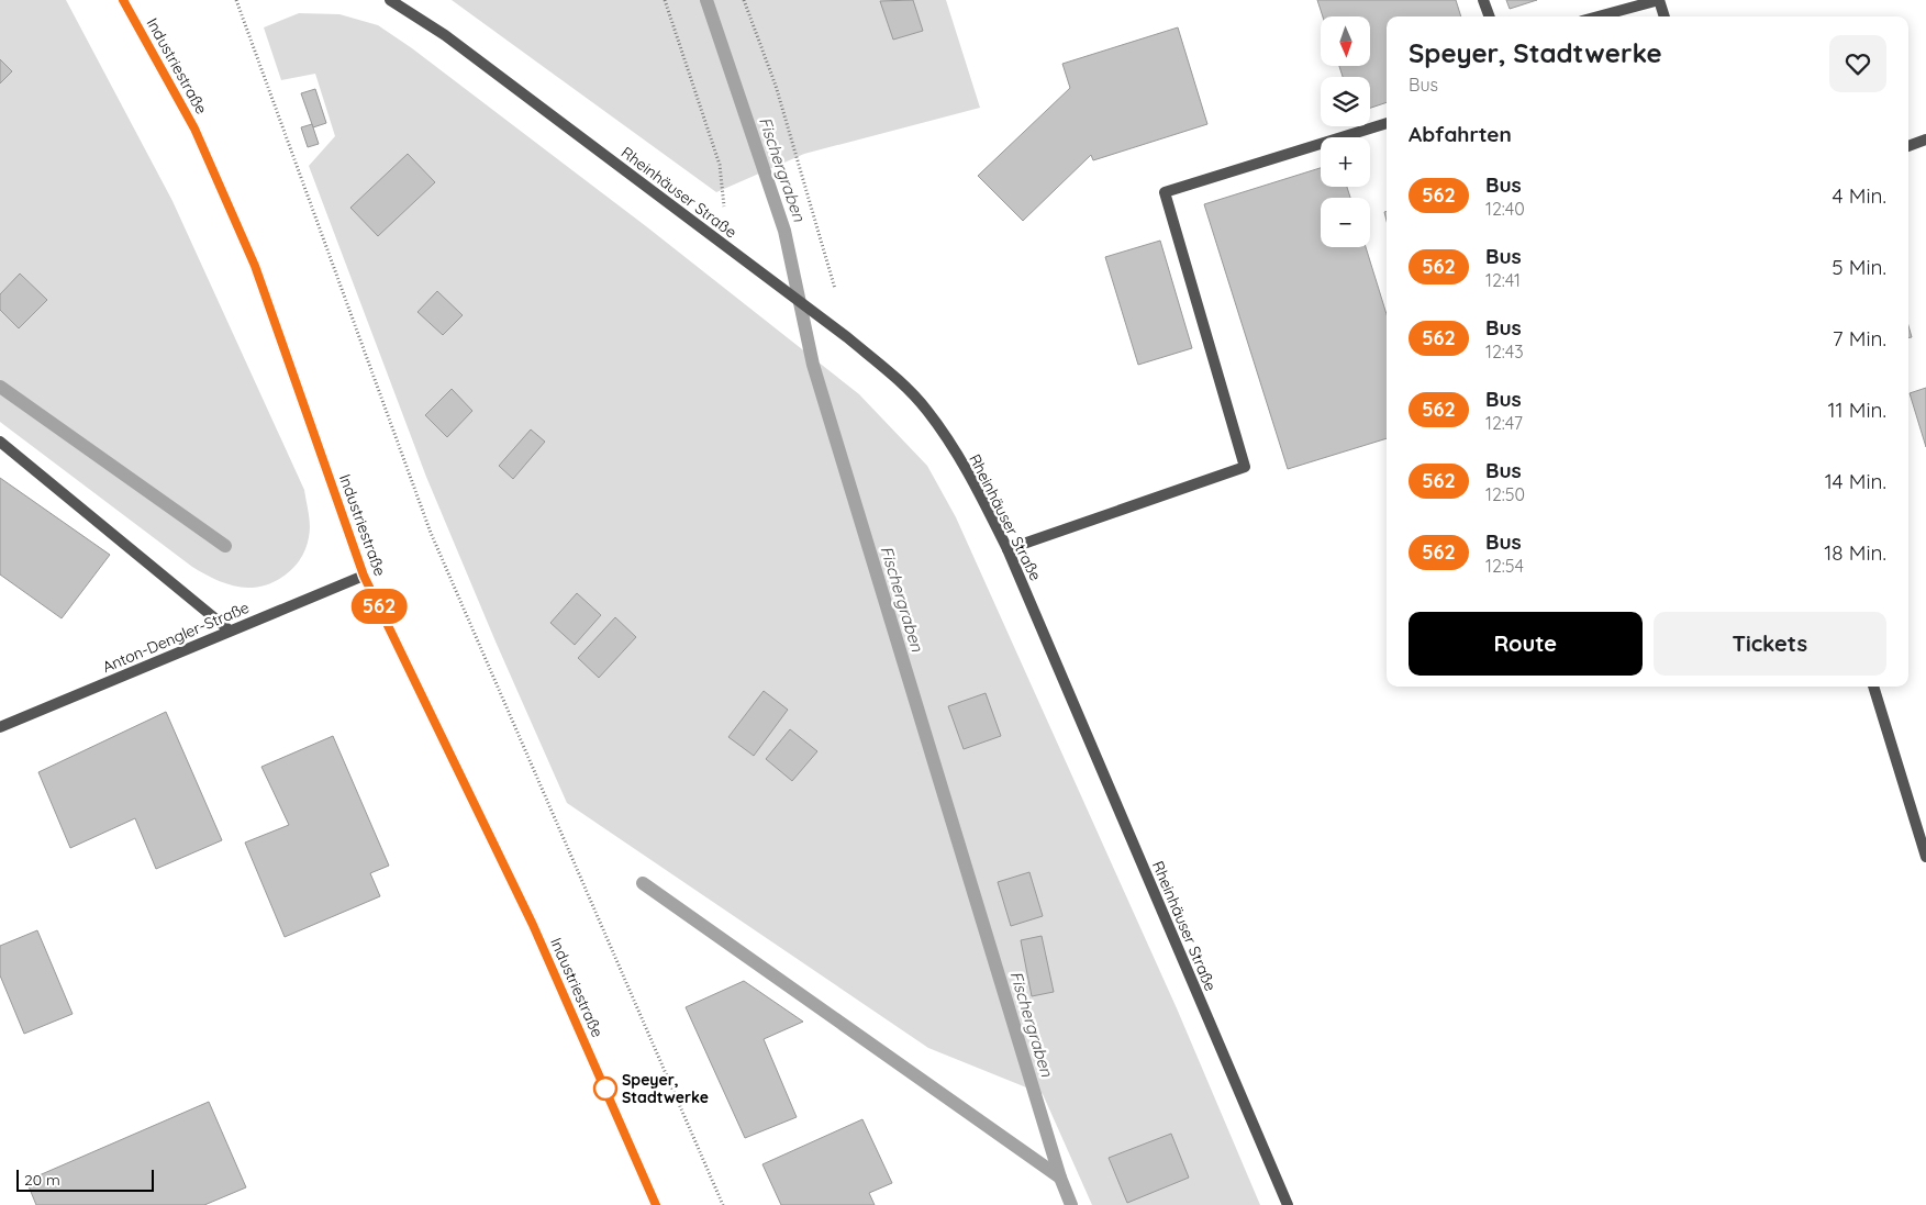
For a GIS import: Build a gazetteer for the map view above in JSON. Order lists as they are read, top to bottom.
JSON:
{
  "streets": {
    "street": ["Industriestraße", "Rheinhäuser Straße", "Anton-Dengler-Straße"]
  },
  "crossings": [
    ["Industriestraße", "Anton-Dengler-Straße"]
  ],
  "water": ["Fischergraben"],
  "places": ["Speyer, Stadtwerke"],
  "lines": ["bus line 562"],
  "scale_bar": "20 m",
  "north": "bottom",
  "page": {
    "on_map": "562",
    "map_buttons": ["+", "−"],
    "heading": [
      ["Speyer, Stadtwerke", "Bus"],
      "Abfahrten"
    ],
    "list": [
      {
        "mark": "562",
        "name": "Bus",
        "note": "12:40",
        "value": "4 Min."
      },
      {
        "mark": "562",
        "name": "Bus",
        "note": "12:41",
        "value": "5 Min."
      },
      {
        "mark": "562",
        "name": "Bus",
        "note": "12:43",
        "value": "7 Min."
      },
      {
        "mark": "562",
        "name": "Bus",
        "note": "12:47",
        "value": "11 Min."
      },
      {
        "mark": "562",
        "name": "Bus",
        "note": "12:50",
        "value": "14 Min."
      },
      {
        "mark": "562",
        "name": "Bus",
        "note": "12:54",
        "value": "18 Min."
      }
    ],
    "buttons": ["Route", "Tickets"],
    "scale": "20 m"
  }
}
